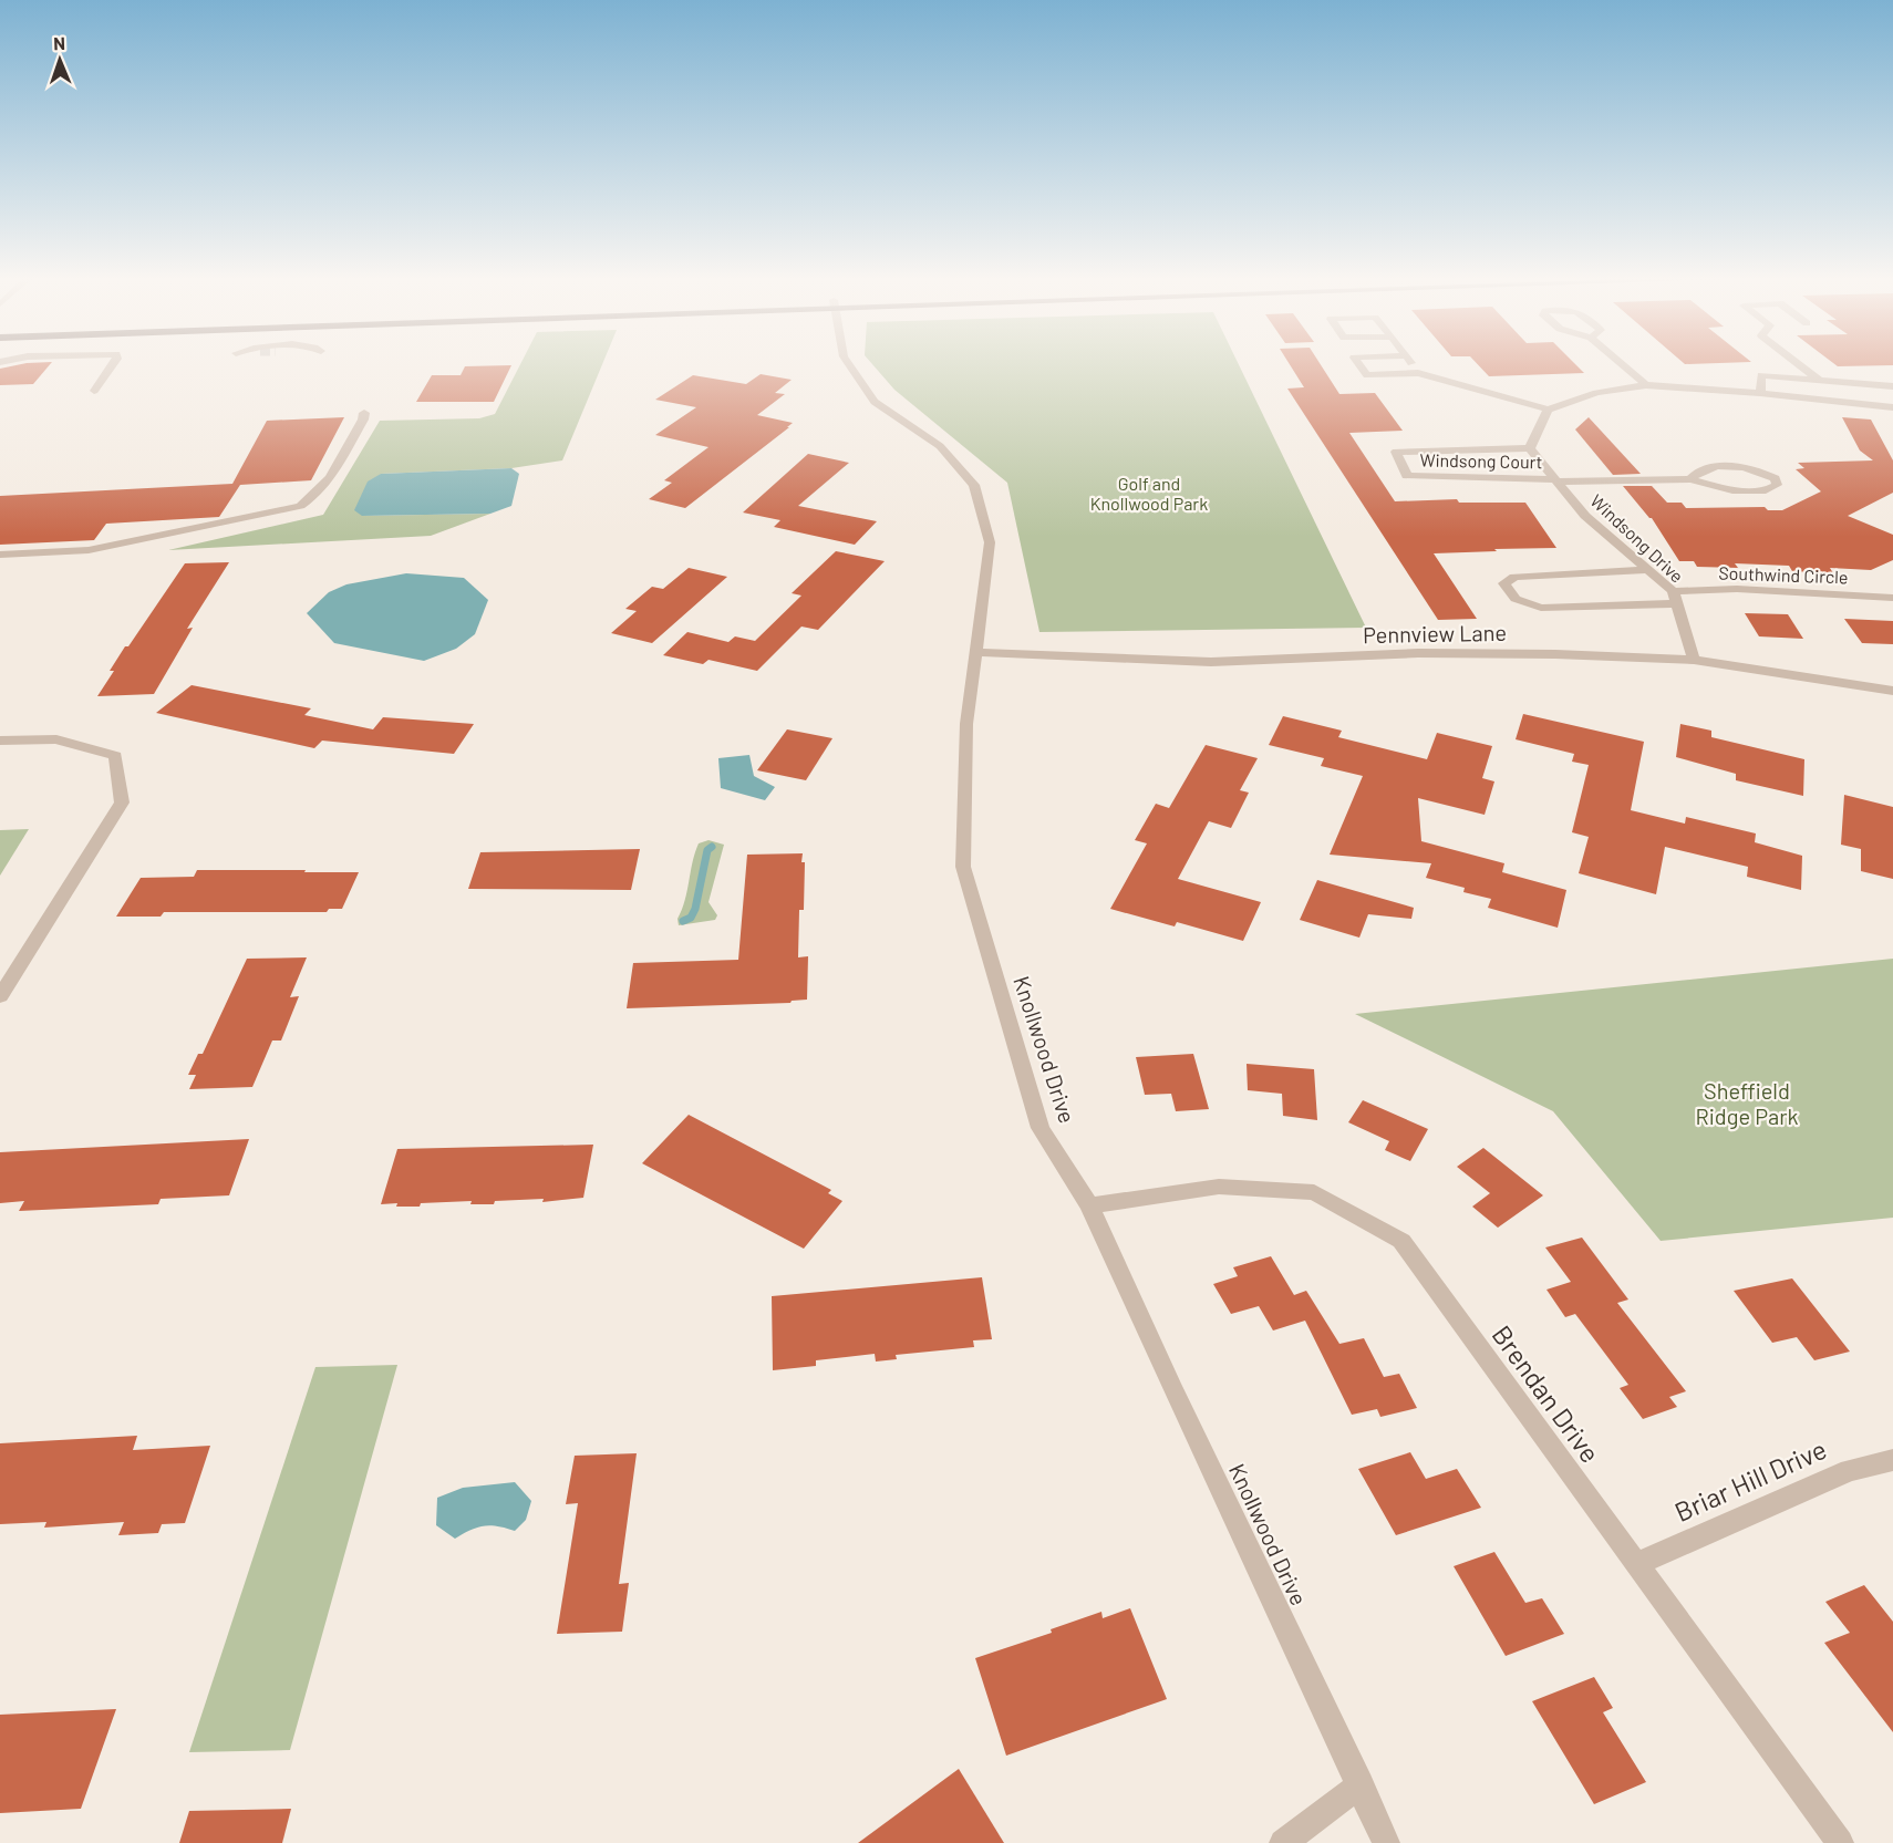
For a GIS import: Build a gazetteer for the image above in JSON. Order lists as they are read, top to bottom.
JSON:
{
  "streets": {
    "street": [
      "Windsong Court",
      "Windsong Drive",
      "Southwind Circle",
      "Pennview Lane",
      "Knollwood Drive",
      "Brendan Drive",
      "Briar Hill Drive"
    ]
  },
  "crossings": [
    ["Windsong Court", "Windsong Drive"],
    ["Windsong Drive", "Southwind Circle"],
    ["Windsong Drive", "Pennview Lane"],
    ["Pennview Lane", "Knollwood Drive"],
    ["Knollwood Drive", "Brendan Drive"],
    ["Brendan Drive", "Briar Hill Drive"]
  ],
  "parks": ["Golf and Knollwood Park", "Sheffield Ridge Park"],
  "north": "top"
}
